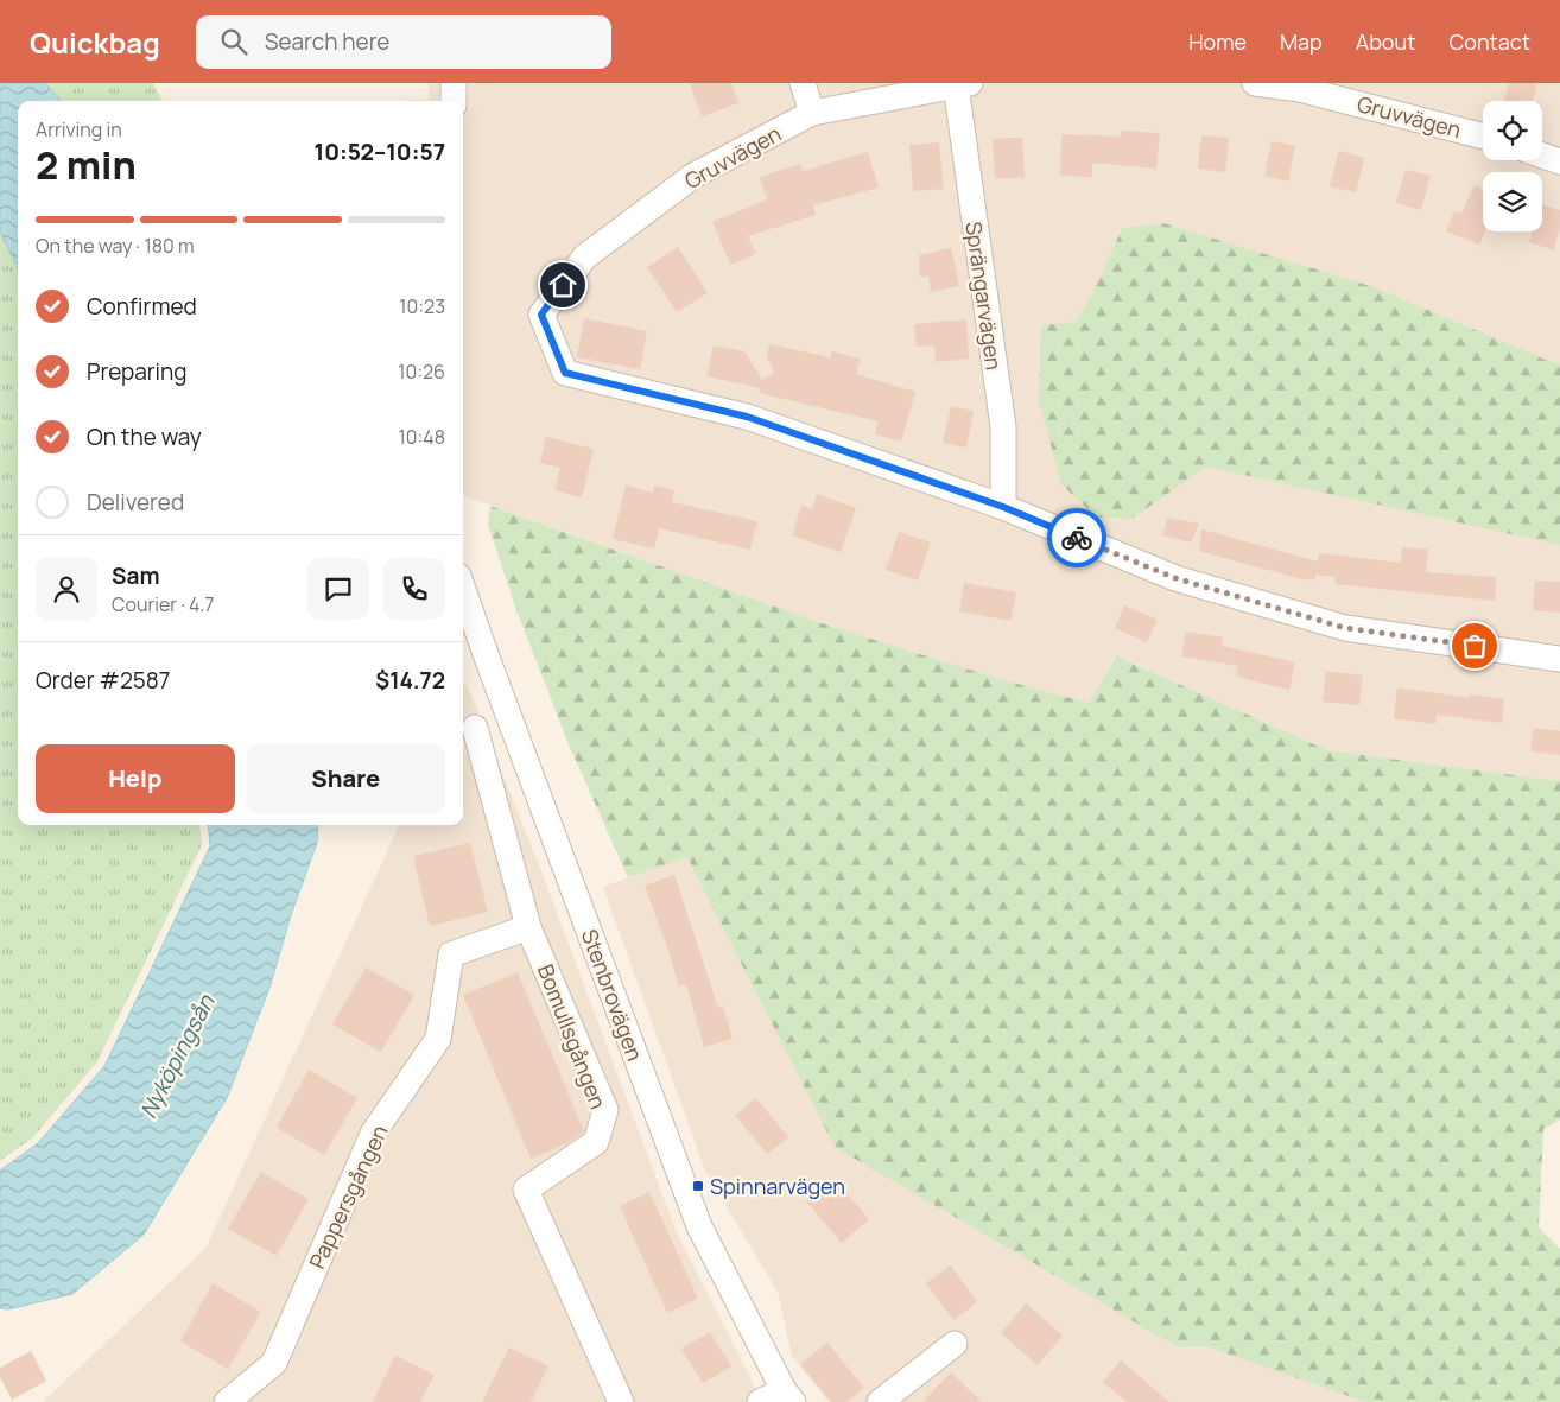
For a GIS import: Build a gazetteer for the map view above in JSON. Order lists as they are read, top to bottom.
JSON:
{
  "streets": {
    "street": [
      "Gruvvägen",
      "Sprängarvägen",
      "Stenbrovägen",
      "Bomullsgången",
      "Pappersgången"
    ]
  },
  "crossings": [
    ["Gruvvägen", "Sprängarvägen"],
    ["Bomullsgången", "Pappersgången"]
  ],
  "water": ["Nyköpingsån"],
  "places": {
    "transit": ["Spinnarvägen"]
  },
  "page": {
    "header": "Quickbag",
    "search": "Search here",
    "nav": [
      "Home",
      "Map",
      "About",
      "Contact"
    ],
    "heading": ["2 min", "Arriving in", "10:52–10:57"],
    "panel": [
      "Sam",
      "Courier · 4.7",
      "Order #2587",
      "$14.72"
    ],
    "bar": "On the way · 180 m",
    "list": [
      ["Confirmed", "10:23"],
      ["Preparing", "10:26"],
      ["On the way", "10:48"],
      "Delivered"
    ],
    "buttons": ["Help", "Share"]
  }
}
